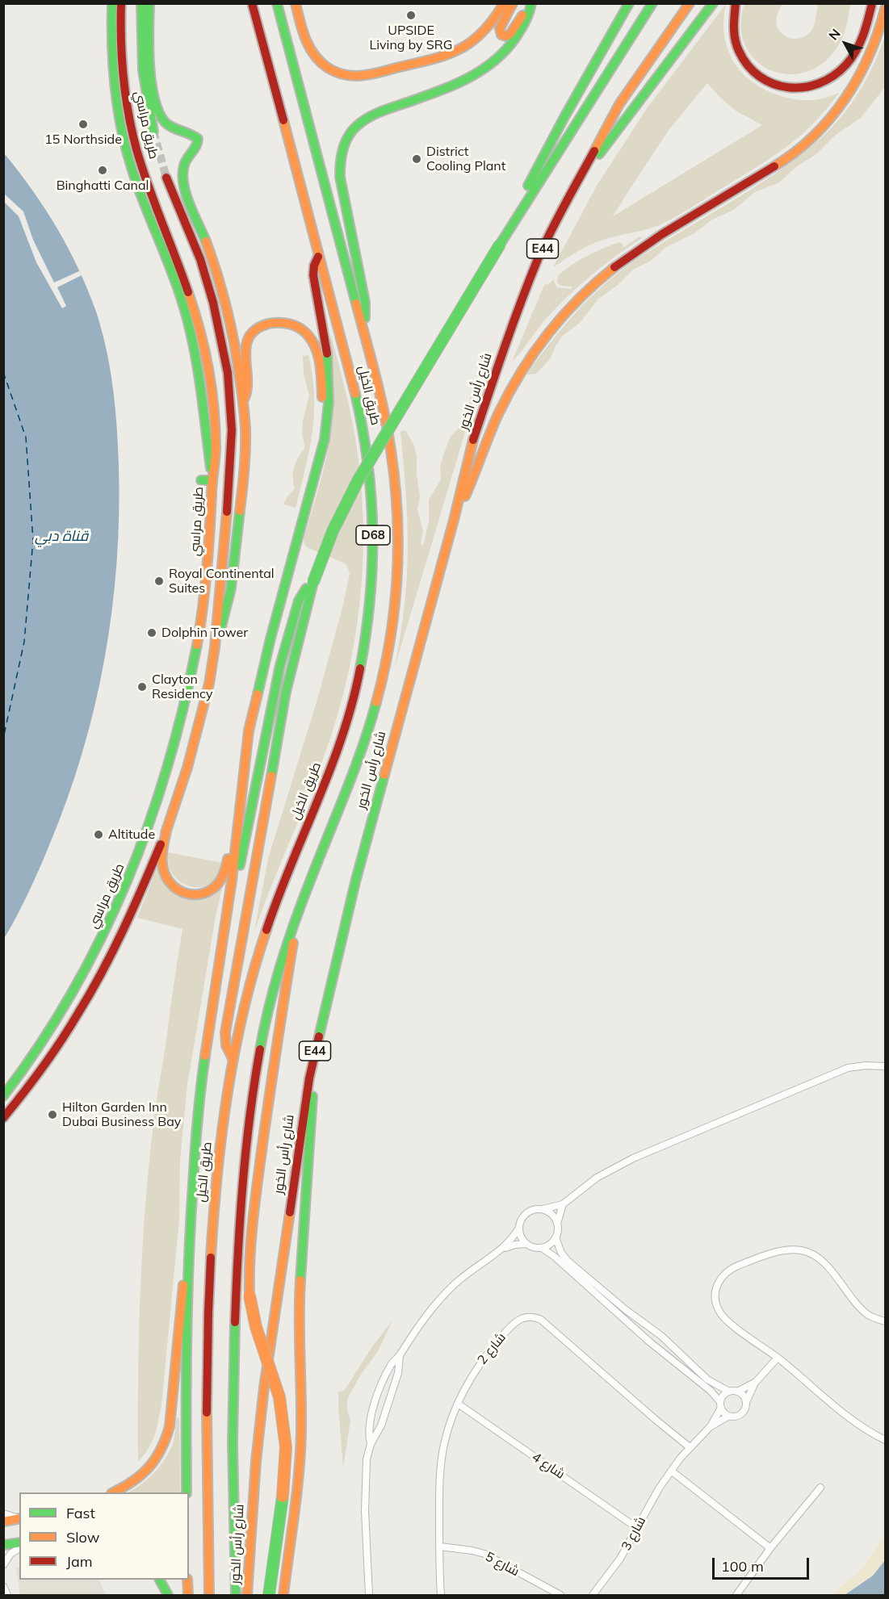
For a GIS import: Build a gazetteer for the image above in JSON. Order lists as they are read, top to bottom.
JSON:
{
  "streets": {
    "main road": [
      "طريق مراسي",
      "E44",
      "شارع رأس الخور",
      "طريق الخيل",
      "D68"
    ],
    "street": [
      "شارع 2",
      "شارع 4",
      "شارع 3",
      "شارع 5"
    ]
  },
  "crossings": [
    ["E44", "طريق الخيل"],
    ["شارع 2", "شارع 4"],
    ["شارع 2", "شارع 3"],
    ["شارع 2", "شارع 5"],
    ["شارع 4", "شارع 3"]
  ],
  "water": ["قناة دبي"],
  "places": [
    "UPSIDE Living by SRG",
    "15 Northside",
    "District Cooling Plant",
    "Binghatti Canal",
    "Royal Continental Suites",
    "Dolphin Tower",
    "Clayton Residency",
    "Altitude",
    "Hilton Garden Inn Dubai Business Bay"
  ],
  "legend": ["Fast", "Slow", "Jam"],
  "scale_bar": "100 m",
  "north": "top left"
}
